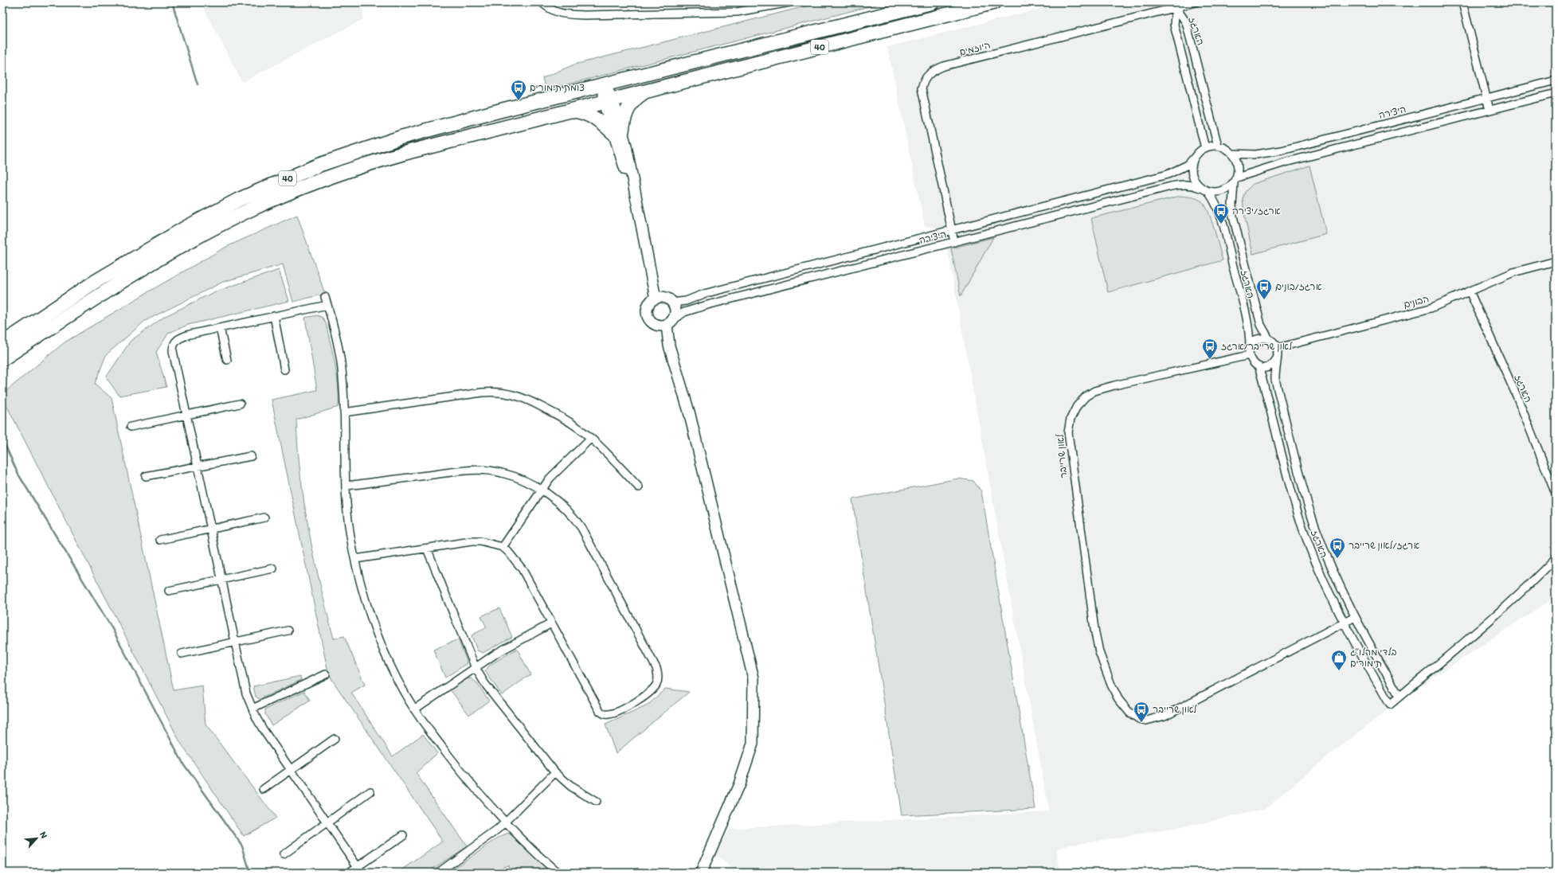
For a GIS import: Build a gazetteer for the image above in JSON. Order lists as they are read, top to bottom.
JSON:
{
  "streets": {
    "highway": ["40"],
    "street": [
      "הארגז",
      "היוזמים",
      "היצירה",
      "הבונים",
      "לאון שרייבר"
    ]
  },
  "crossings": [
    ["הארגז", "היוזמים"],
    ["הארגז", "היצירה"],
    ["הארגז", "הבונים"],
    ["הארגז", "לאון שרייבר"],
    ["היוזמים", "היצירה"],
    ["הבונים", "לאון שרייבר"]
  ],
  "places": {
    "bus stop": [
      "צומת תימורים",
      "ארגז/יצירה",
      "ארגז/בונים",
      "לאון שרייבר/ארגז",
      "ארגז/לאון שרייבר",
      "לאון שרייבר"
    ],
    "shop": ["בלדי מרלו״ג תימורים"]
  },
  "north": "top right"
}
